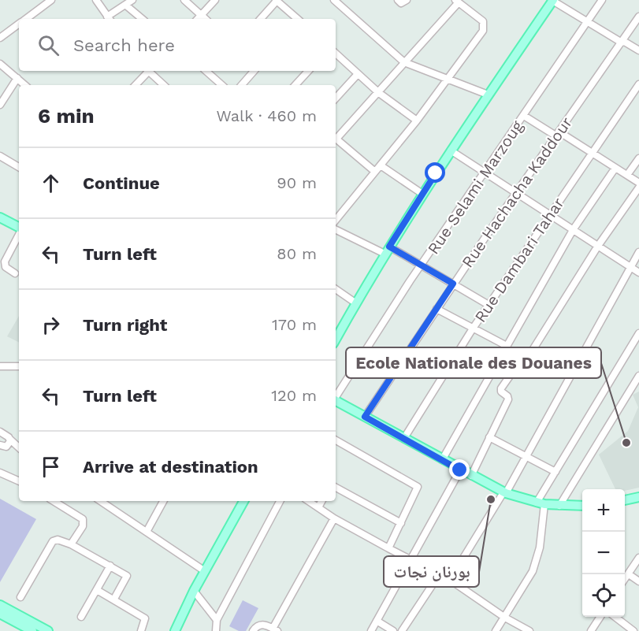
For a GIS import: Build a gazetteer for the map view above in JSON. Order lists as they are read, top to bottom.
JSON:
{
  "streets": {
    "street": ["Rue Selami Marzoug", "Rue Hachacha Kaddour", "Rue Dambari Tahar"]
  },
  "places": ["Ecole Nationale des Douanes", "بورنان نجات"],
  "page": {
    "search": "Search here",
    "heading": ["6 min", "Walk · 460 m"],
    "list": [
      ["Continue", "90 m"],
      ["Turn left", "80 m"],
      ["Turn right", "170 m"],
      ["Turn left", "120 m"],
      "Arrive at destination"
    ],
    "map_buttons": ["+", "−"]
  }
}
